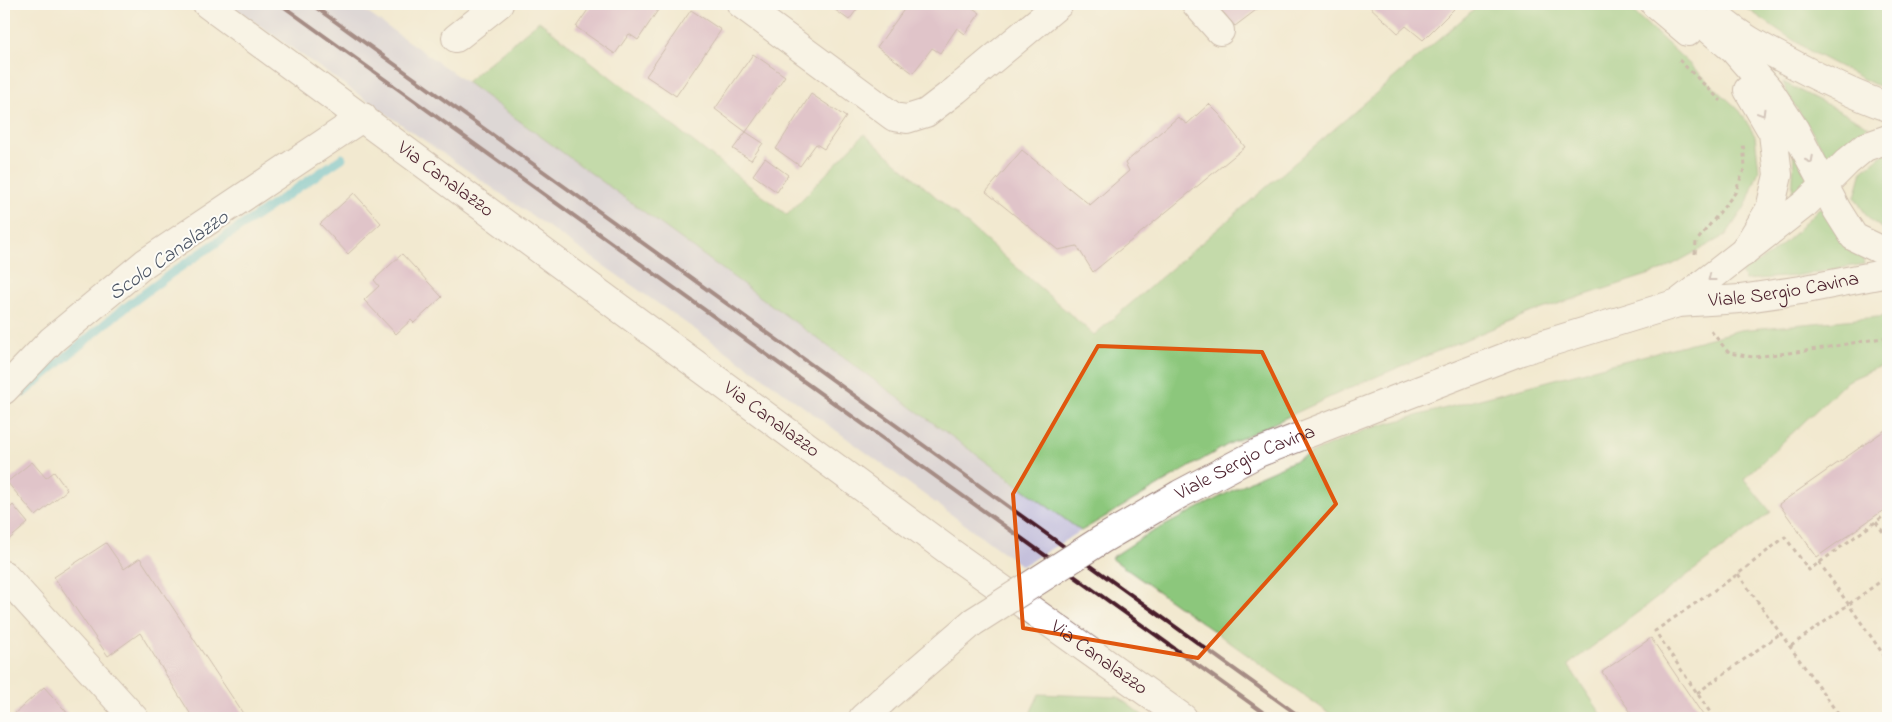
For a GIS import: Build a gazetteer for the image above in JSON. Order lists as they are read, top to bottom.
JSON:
{
  "streets": {
    "street": ["Via Canalazzo", "Viale Sergio Cavina"]
  },
  "water": ["Scolo Canalazzo"]
}
